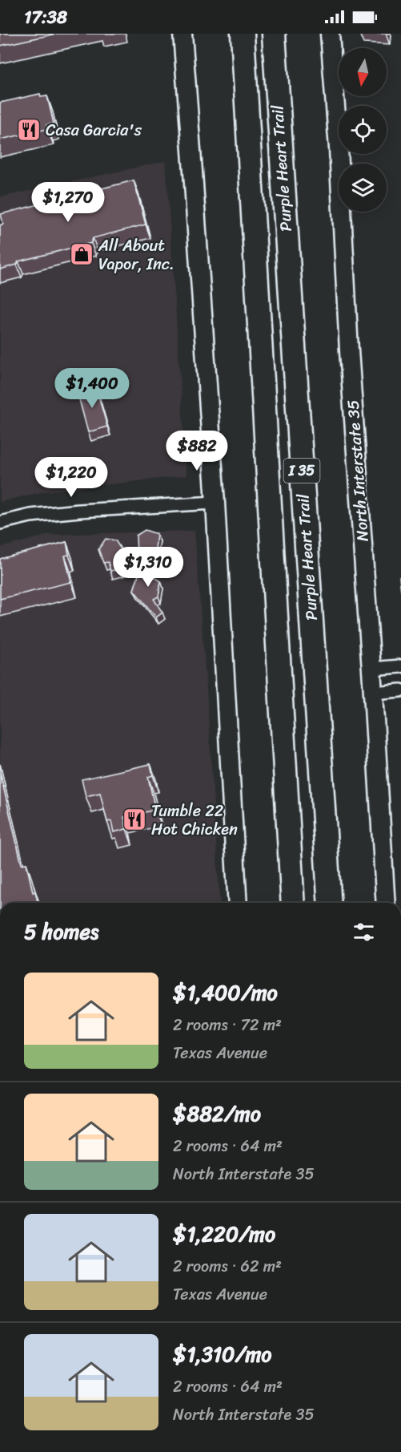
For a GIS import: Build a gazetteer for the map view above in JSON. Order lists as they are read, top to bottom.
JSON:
{
  "streets": {
    "highway": ["Purple Heart Trail", "I 35"],
    "main road": ["North Interstate 35"]
  },
  "places": {
    "restaurant": ["Casa Garcia's", "Tumble 22 Hot Chicken"],
    "shop": ["All About Vapor, Inc."]
  },
  "north": "bottom",
  "page": {
    "status": "17:38",
    "price": [
      "$1,270",
      "$1,400",
      "$882",
      "$1,220",
      "$1,310"
    ],
    "heading": "5 homes",
    "list": [
      {
        "name": "$1,400/mo",
        "note": "2 rooms · 72 m² · Texas Avenue"
      },
      {
        "name": "$882/mo",
        "note": "2 rooms · 64 m² · North Interstate 35"
      },
      {
        "name": "$1,220/mo",
        "note": "2 rooms · 62 m² · Texas Avenue"
      },
      {
        "name": "$1,310/mo",
        "note": "2 rooms · 64 m² · North Interstate 35"
      }
    ]
  }
}
